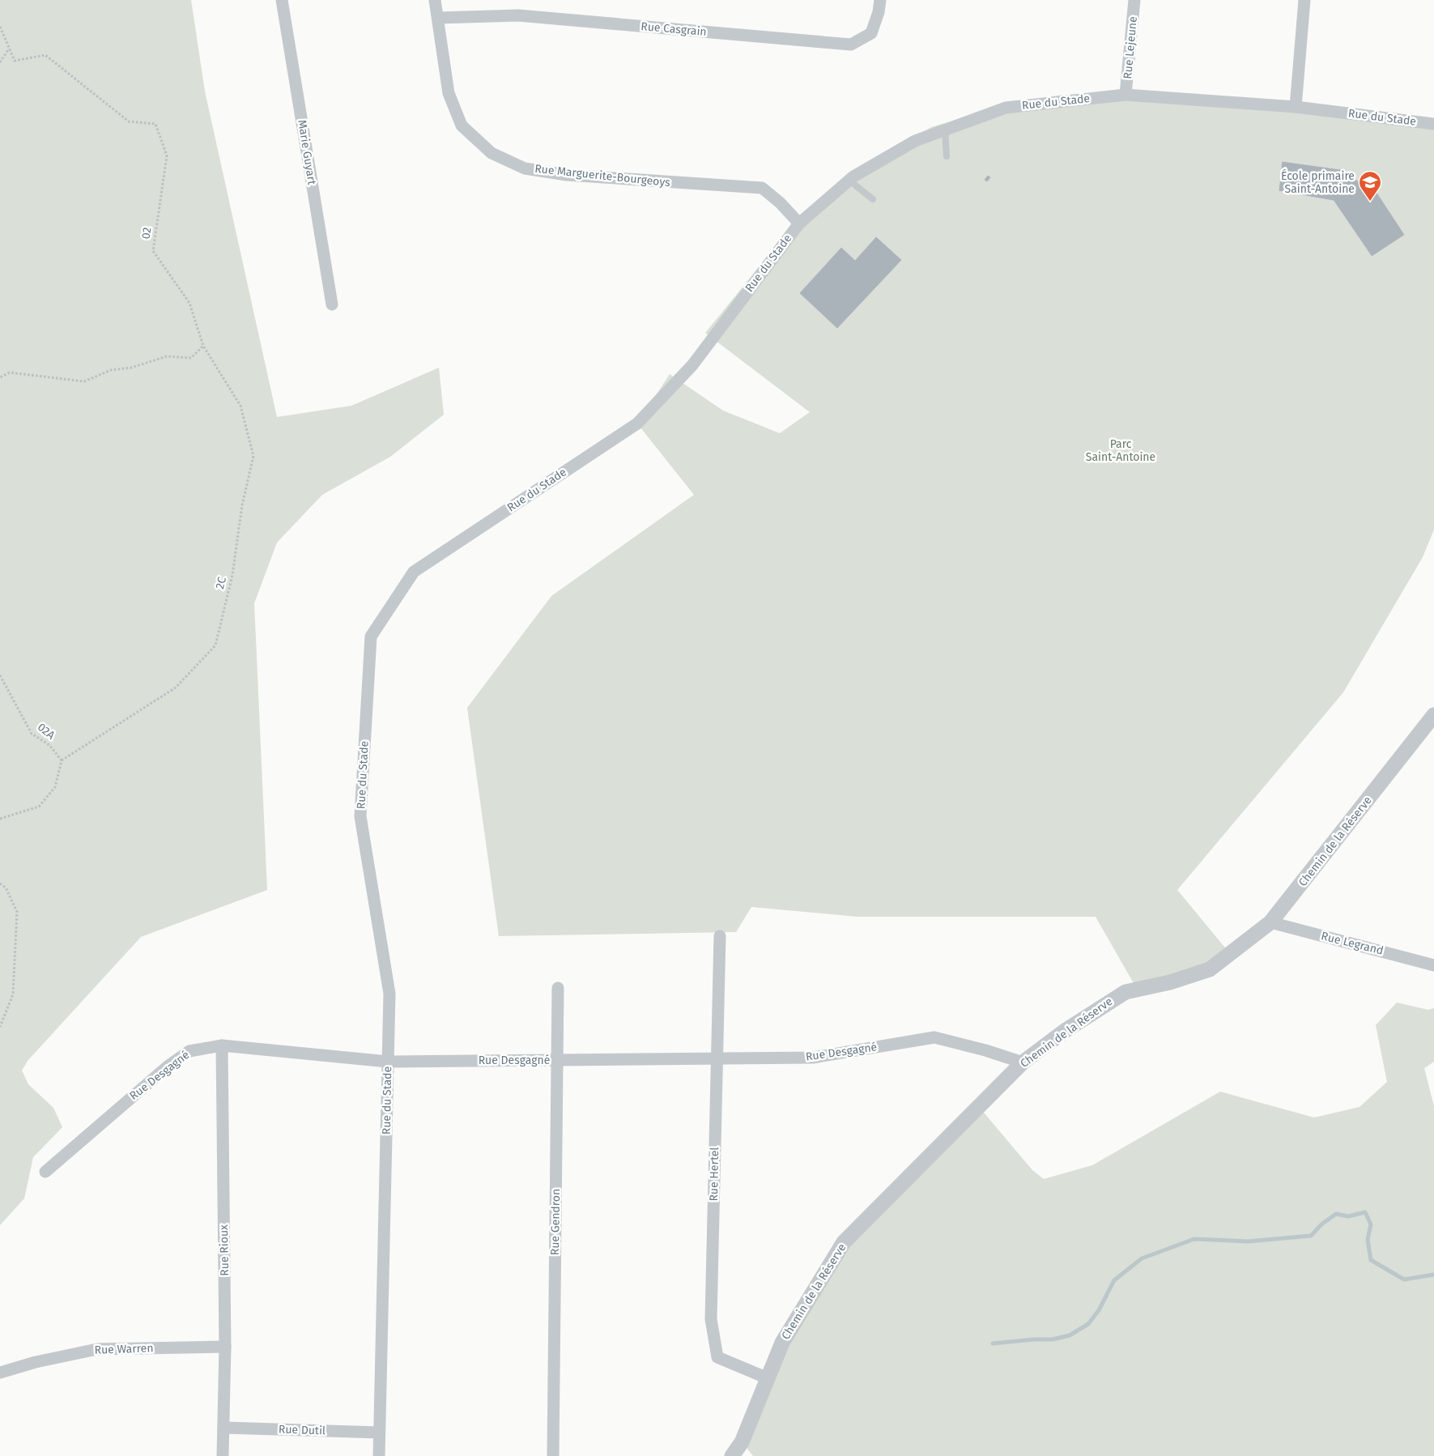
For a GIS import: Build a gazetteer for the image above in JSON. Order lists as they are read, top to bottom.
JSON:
{
  "streets": {
    "street": [
      "Rue Casgrain",
      "Rue Lejeune",
      "Rue du Stade",
      "Marie Guyart",
      "Rue Marguerite-Bourgeoys",
      "Chemin de la Réserve",
      "Rue Legrand",
      "Rue Desgagné",
      "Rue Hertel",
      "Rue Gendron",
      "Rue Rioux",
      "Rue Warren",
      "Rue Dutil"
    ],
    "path": ["02", "2C", "02A"]
  },
  "crossings": [
    ["Rue Casgrain", "Rue Marguerite-Bourgeoys"],
    ["Rue Lejeune", "Rue du Stade"],
    ["Rue du Stade", "Rue Marguerite-Bourgeoys"],
    ["Rue du Stade", "Rue Desgagné"],
    ["Rue du Stade", "Rue Dutil"],
    ["02", "2C"],
    ["2C", "02A"],
    ["Chemin de la Réserve", "Rue Legrand"],
    ["Chemin de la Réserve", "Rue Desgagné"],
    ["Chemin de la Réserve", "Rue Hertel"],
    ["Rue Desgagné", "Rue Hertel"],
    ["Rue Desgagné", "Rue Gendron"],
    ["Rue Desgagné", "Rue Rioux"],
    ["Rue Rioux", "Rue Warren"],
    ["Rue Rioux", "Rue Dutil"]
  ],
  "parks": ["Parc Saint-Antoine"],
  "places": {
    "school or university": ["École primaire Saint-Antoine"]
  }
}
